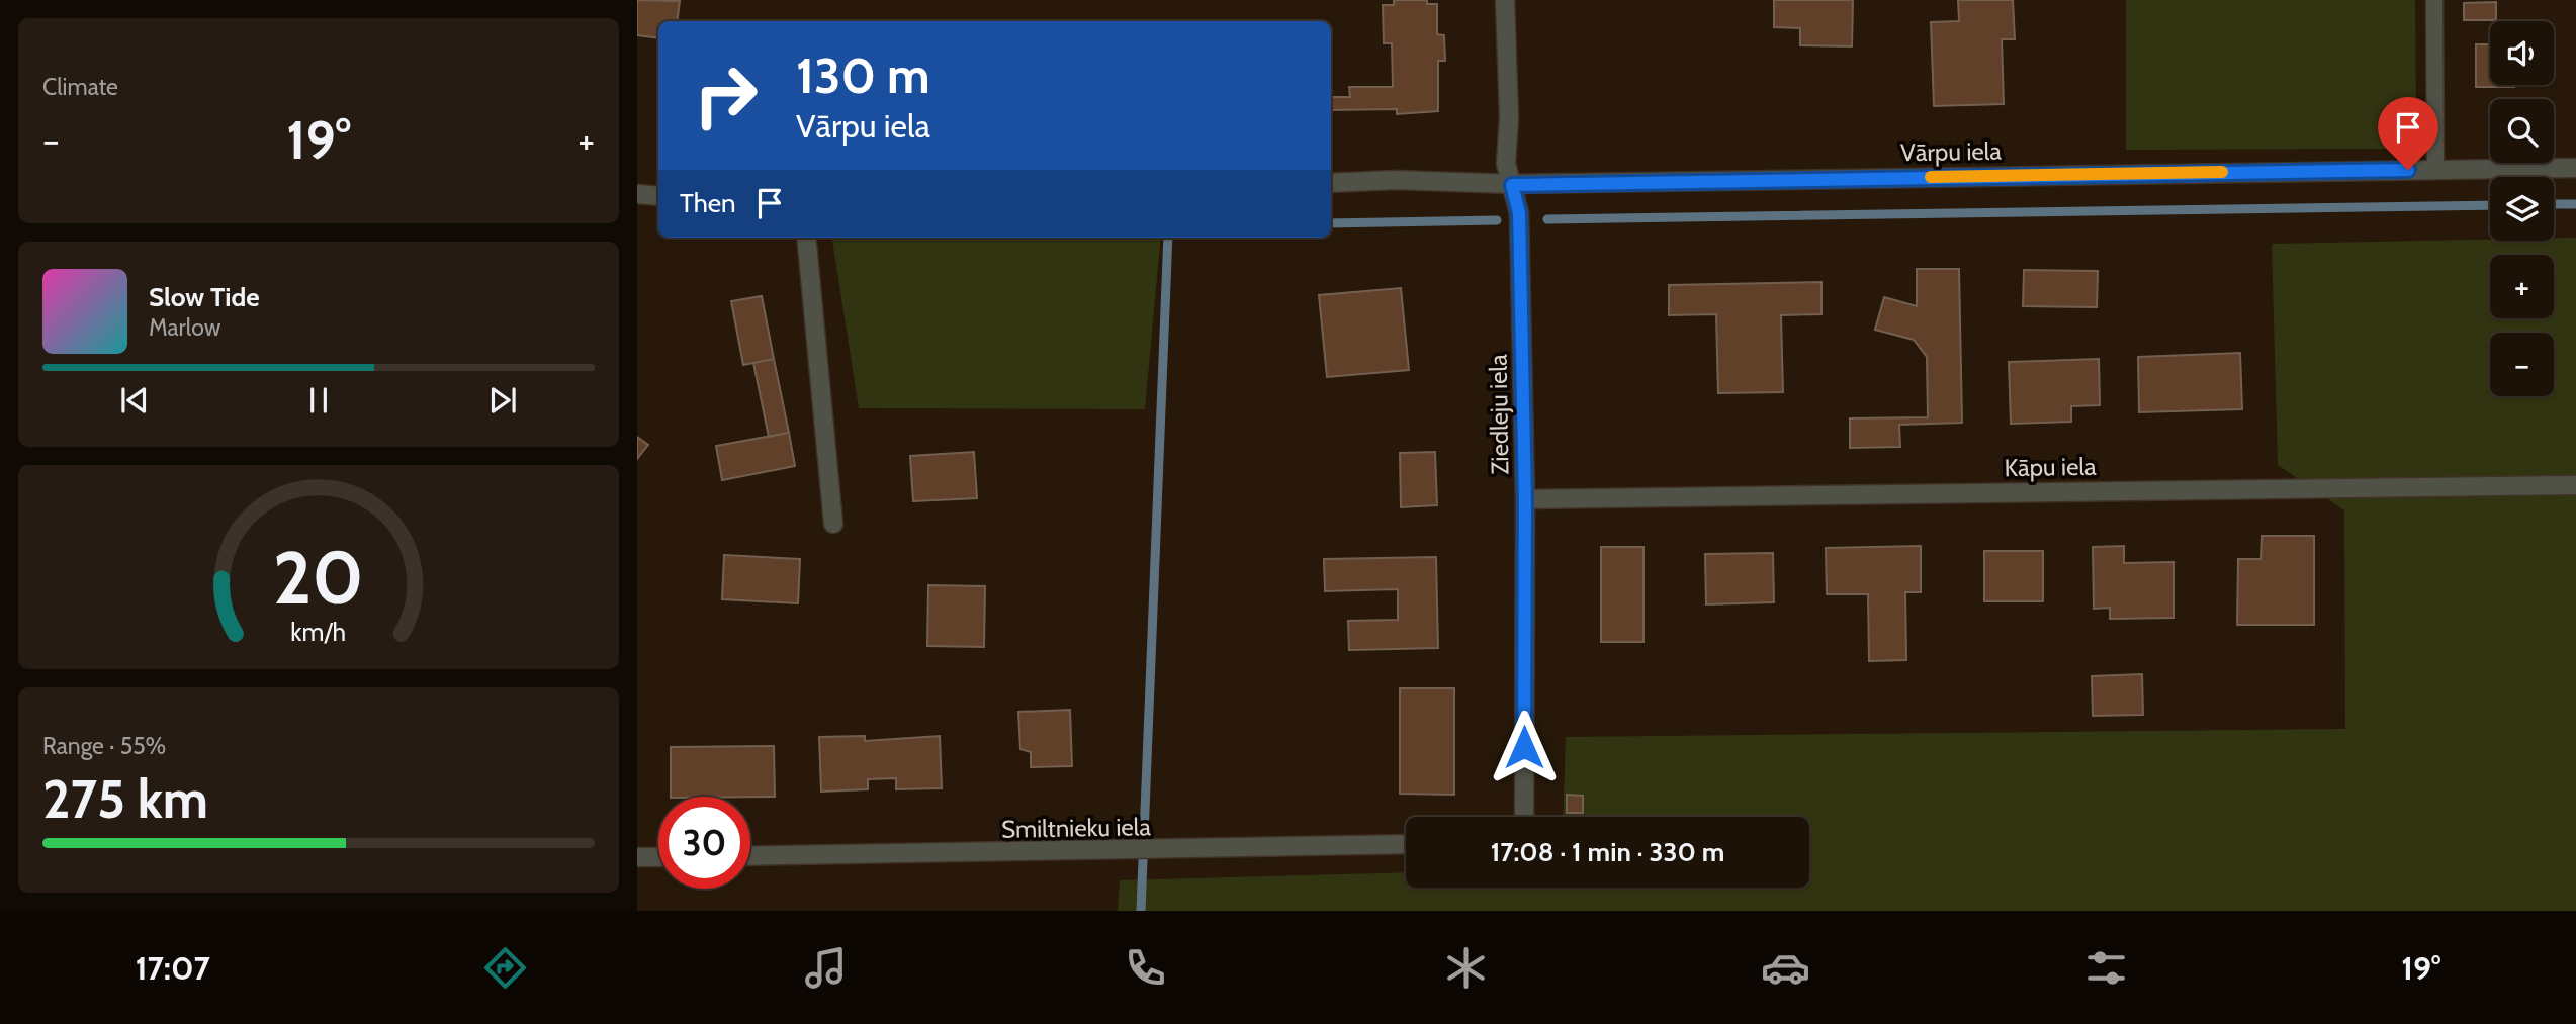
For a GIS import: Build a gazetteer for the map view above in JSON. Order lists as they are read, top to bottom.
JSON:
{
  "streets": {
    "street": [
      "Vārpu iela",
      "Ziedleju iela",
      "Kāpu iela",
      "Smiltnieku iela"
    ]
  },
  "crossings": [
    ["Vārpu iela", "Ziedleju iela"],
    ["Ziedleju iela", "Kāpu iela"]
  ],
  "page": {
    "tile": [
      "Climate",
      ["Range · 55%", "275 km"]
    ],
    "map_buttons": ["+", "−"],
    "turn": ["130 m", "Vārpu iela"],
    "heat": ["−", "19°", "+"],
    "then": "Then",
    "song": ["Slow Tide", "Marlow"],
    "limit": "30",
    "trip": "17:08 · 1 min · 330 m",
    "tabs": ["17:07", "19°"],
    "gauge": ["20", "km/h"]
  }
}
